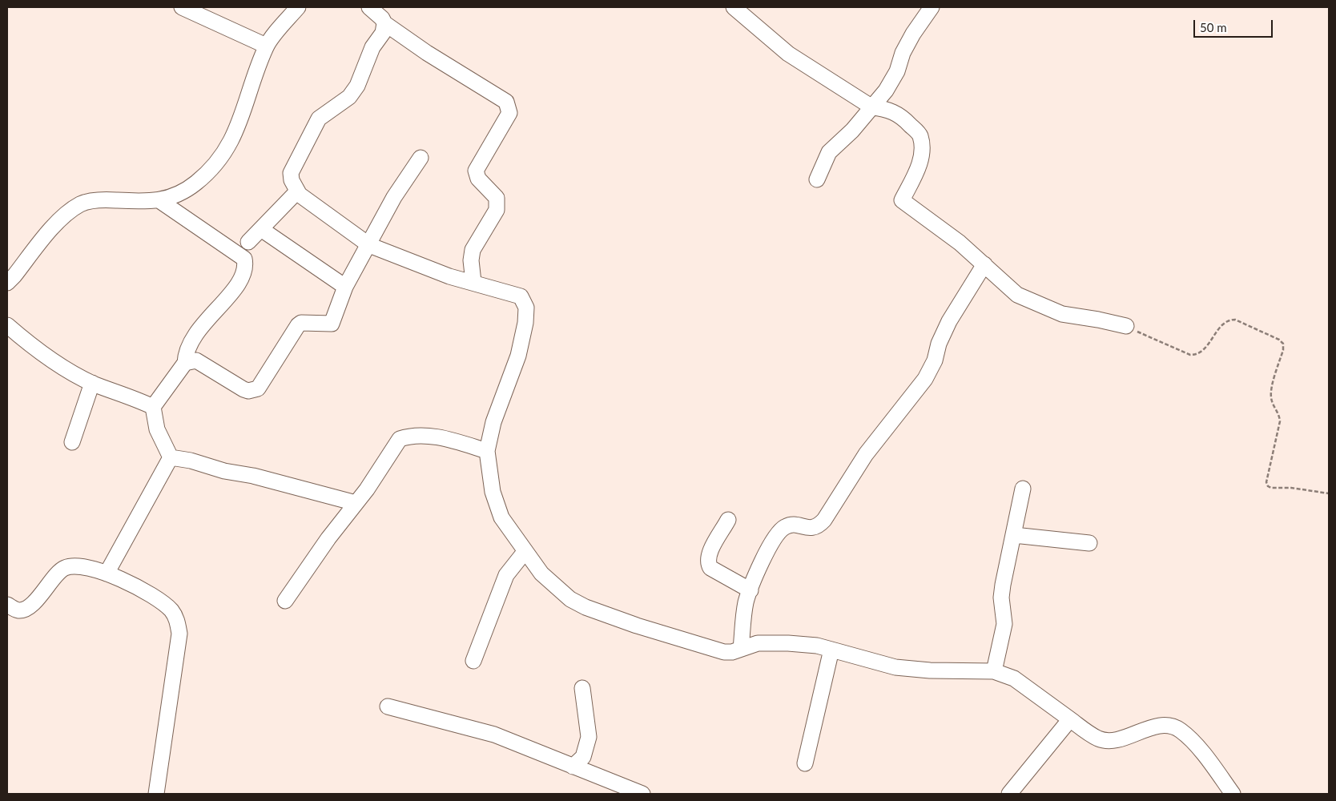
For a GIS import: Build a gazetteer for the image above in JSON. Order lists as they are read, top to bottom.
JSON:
{
  "scale_bar": "50 m"
}
